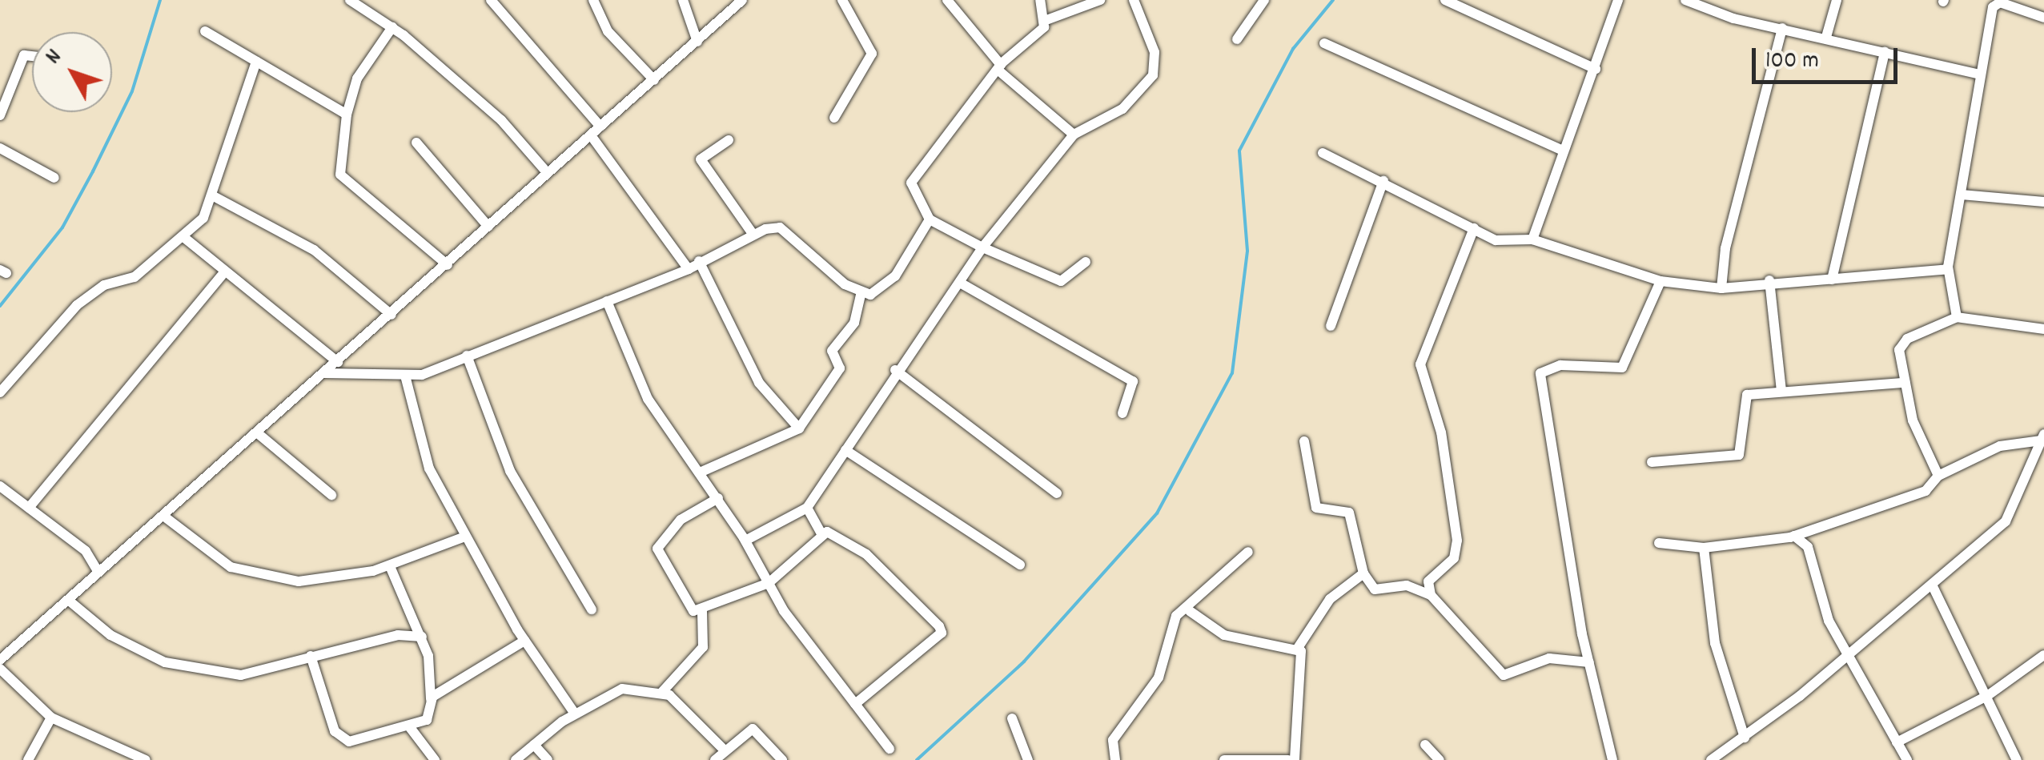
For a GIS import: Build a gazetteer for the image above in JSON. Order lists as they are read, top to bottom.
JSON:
{
  "scale_bar": "100 m",
  "north": "top left"
}
